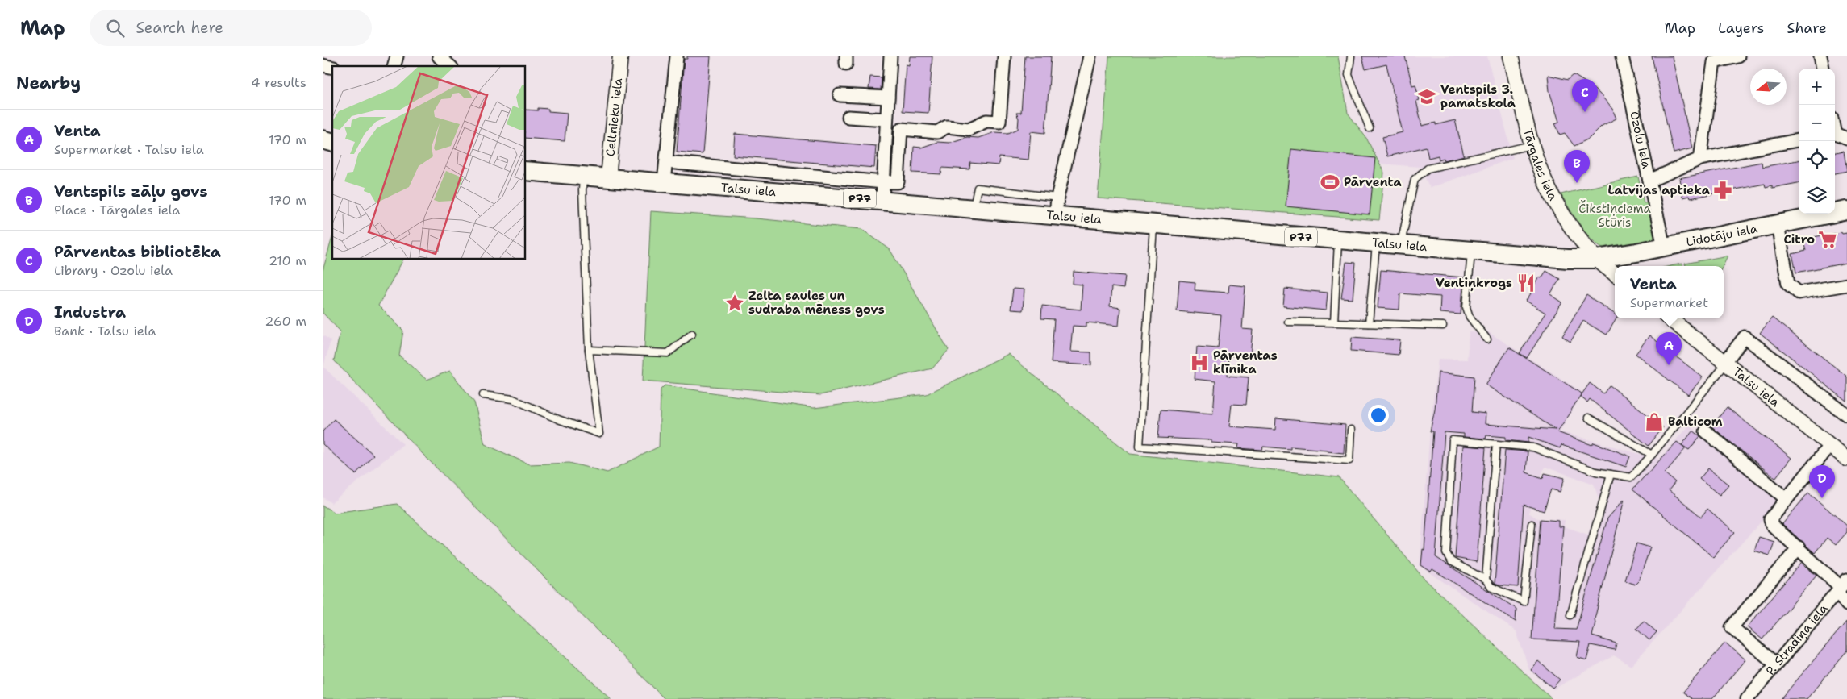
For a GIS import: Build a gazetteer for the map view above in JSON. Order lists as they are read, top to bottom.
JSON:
{
  "streets": {
    "main road": ["Talsu iela", "P77", "Lidotāju iela"],
    "street": [
      "Celtnieku iela",
      "Ozolu iela",
      "Tārgales iela",
      "P. Stradiņa iela"
    ]
  },
  "crossings": [
    ["Celtnieku iela", "Talsu iela"],
    ["Ozolu iela", "Lidotāju iela"],
    ["Tārgales iela", "Talsu iela"],
    ["Tārgales iela", "Lidotāju iela"],
    ["Talsu iela", "Lidotāju iela"]
  ],
  "parks": ["Čikstiņciema Stūris"],
  "places": {
    "school or university": ["Ventspils 3. pamatskola"],
    "sports": ["Pārventa"],
    "pharmacy": ["Latvijas aptieka"],
    "supermarket": ["Citro"],
    "restaurant": ["Ventiņkrogs"],
    "place": ["Zelta saules un sudraba mēness govs"],
    "hospital": ["Pārventas klīnika"],
    "shop": ["Balticom"]
  },
  "north": "left",
  "page": {
    "header": "Map",
    "search": "Search here",
    "nav": ["Map", "Layers", "Share"],
    "heading": ["Nearby", "4 results"],
    "map_buttons": ["+", "−"],
    "pins": [
      "C",
      "B",
      "A",
      "D"
    ],
    "list": [
      {
        "mark": "A",
        "name": "Venta",
        "note": "Supermarket · Talsu iela",
        "value": "170 m"
      },
      {
        "mark": "B",
        "name": "Ventspils zāļu govs",
        "note": "Place · Tārgales iela",
        "value": "170 m"
      },
      {
        "mark": "C",
        "name": "Pārventas bibliotēka",
        "note": "Library · Ozolu iela",
        "value": "210 m"
      },
      {
        "mark": "D",
        "name": "Industra",
        "note": "Bank · Talsu iela",
        "value": "260 m"
      }
    ],
    "popup": ["Venta", "Supermarket"]
  }
}
